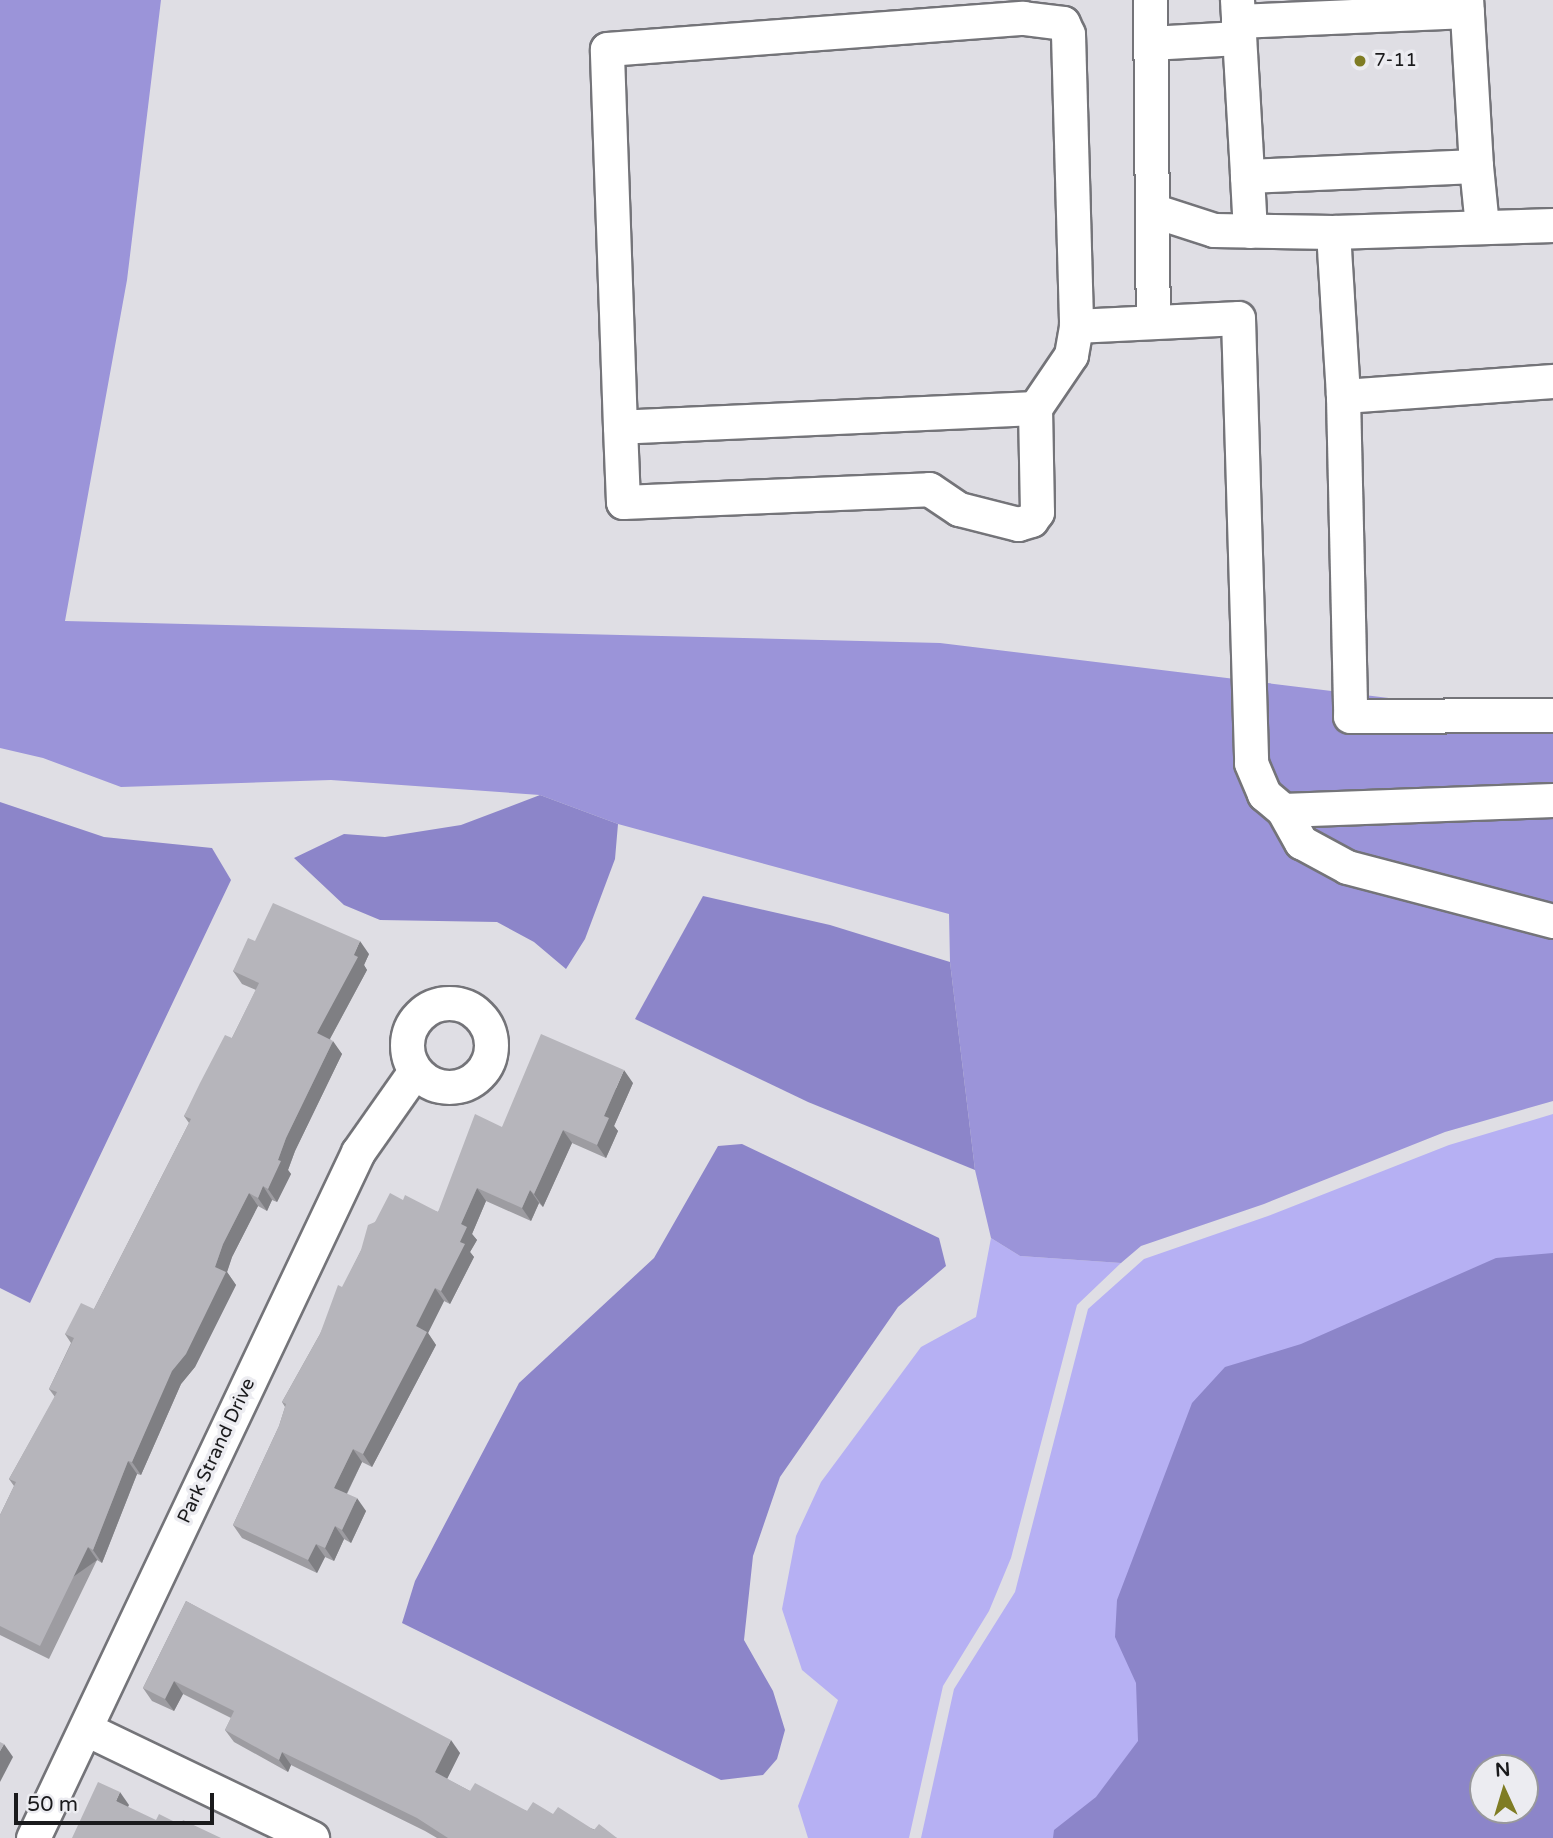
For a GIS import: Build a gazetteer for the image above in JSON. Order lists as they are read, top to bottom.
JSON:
{
  "streets": {
    "street": ["Park Strand Drive"]
  },
  "places": ["7-11"],
  "scale_bar": "50 m",
  "north": "top"
}
